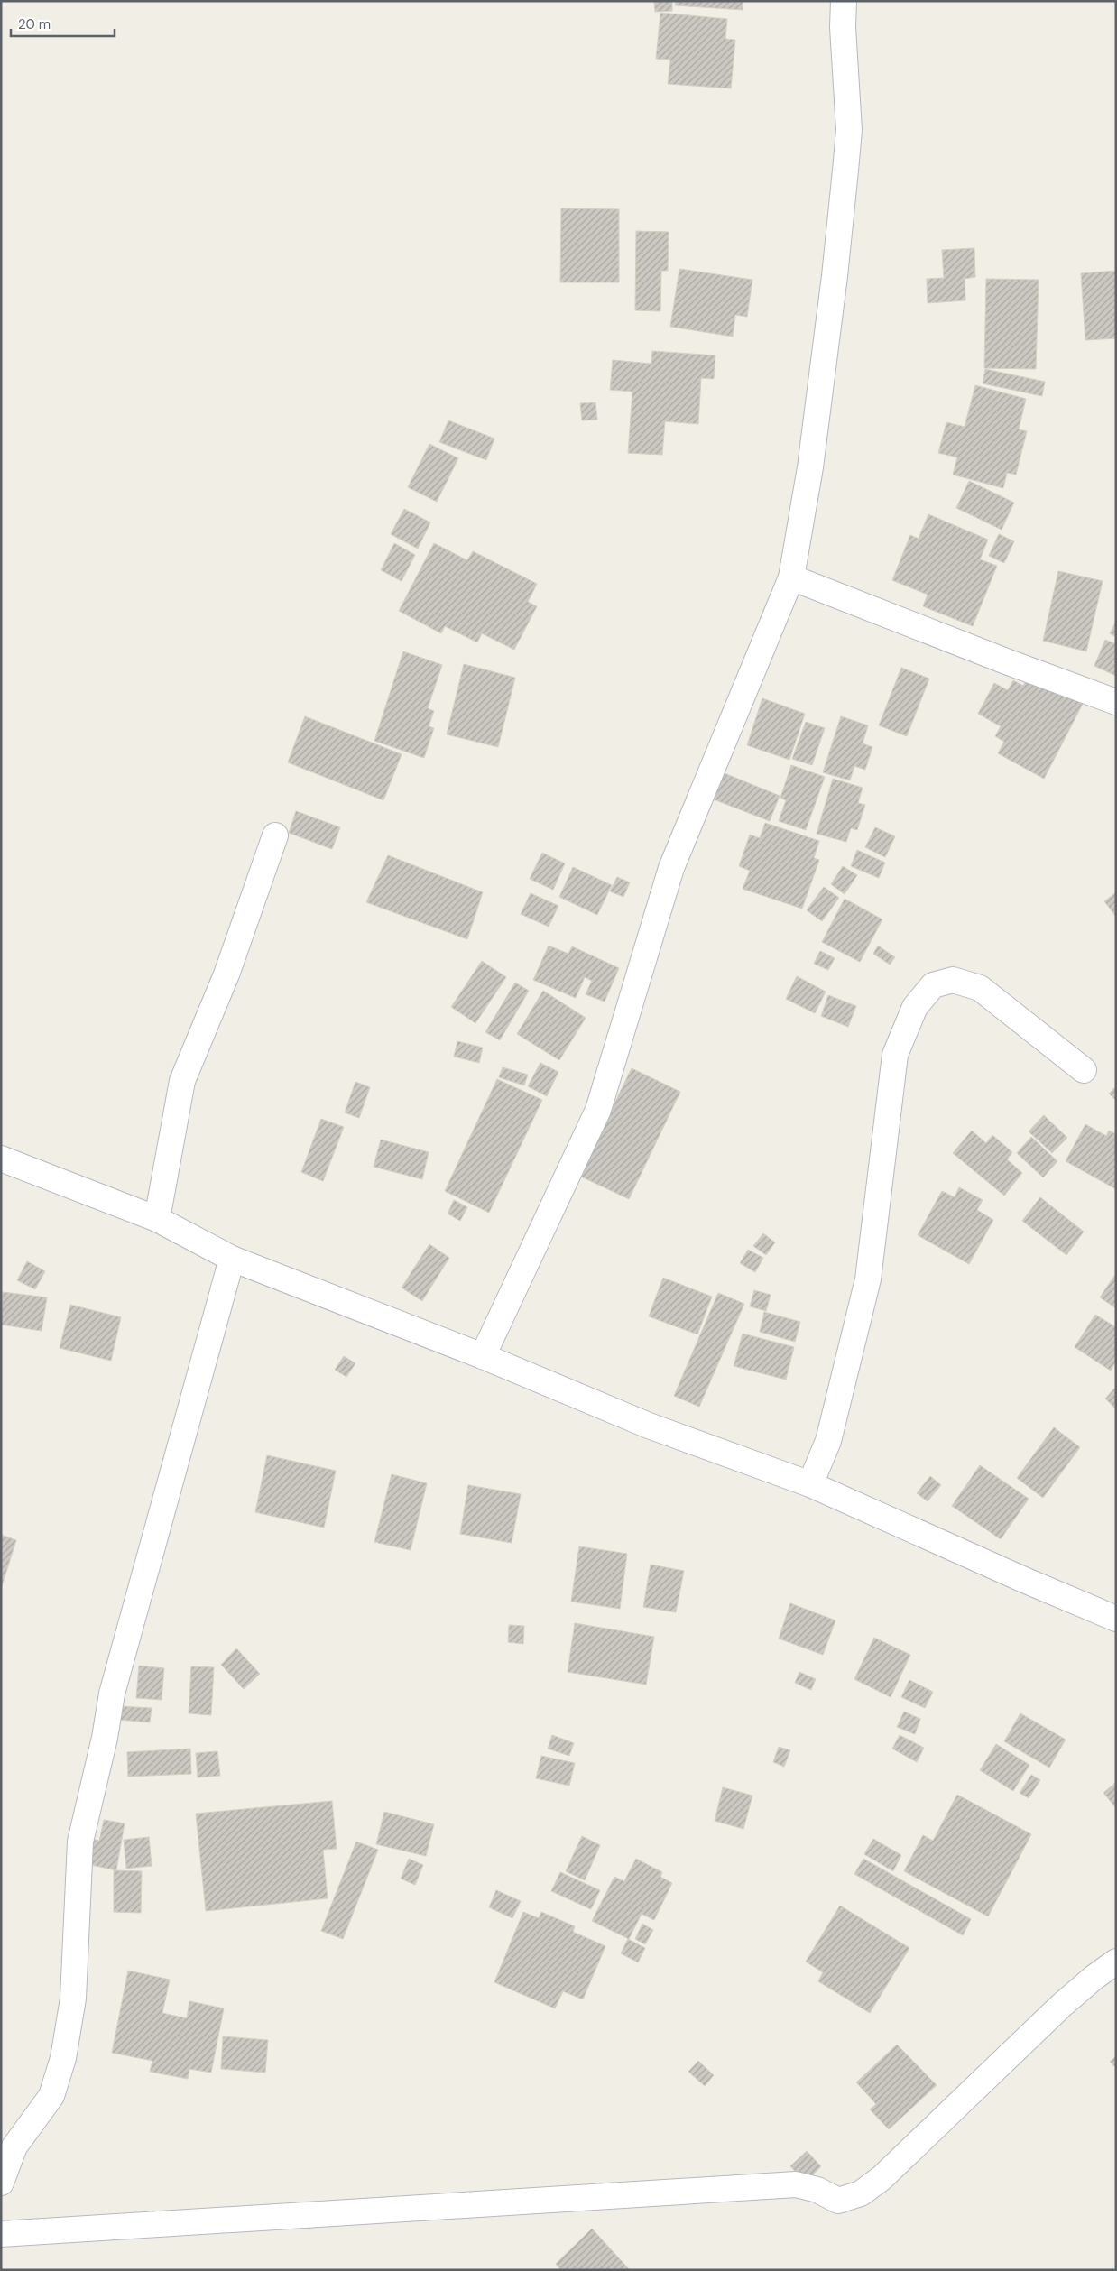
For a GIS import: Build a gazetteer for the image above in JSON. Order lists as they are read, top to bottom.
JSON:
{
  "scale_bar": "20 m"
}
